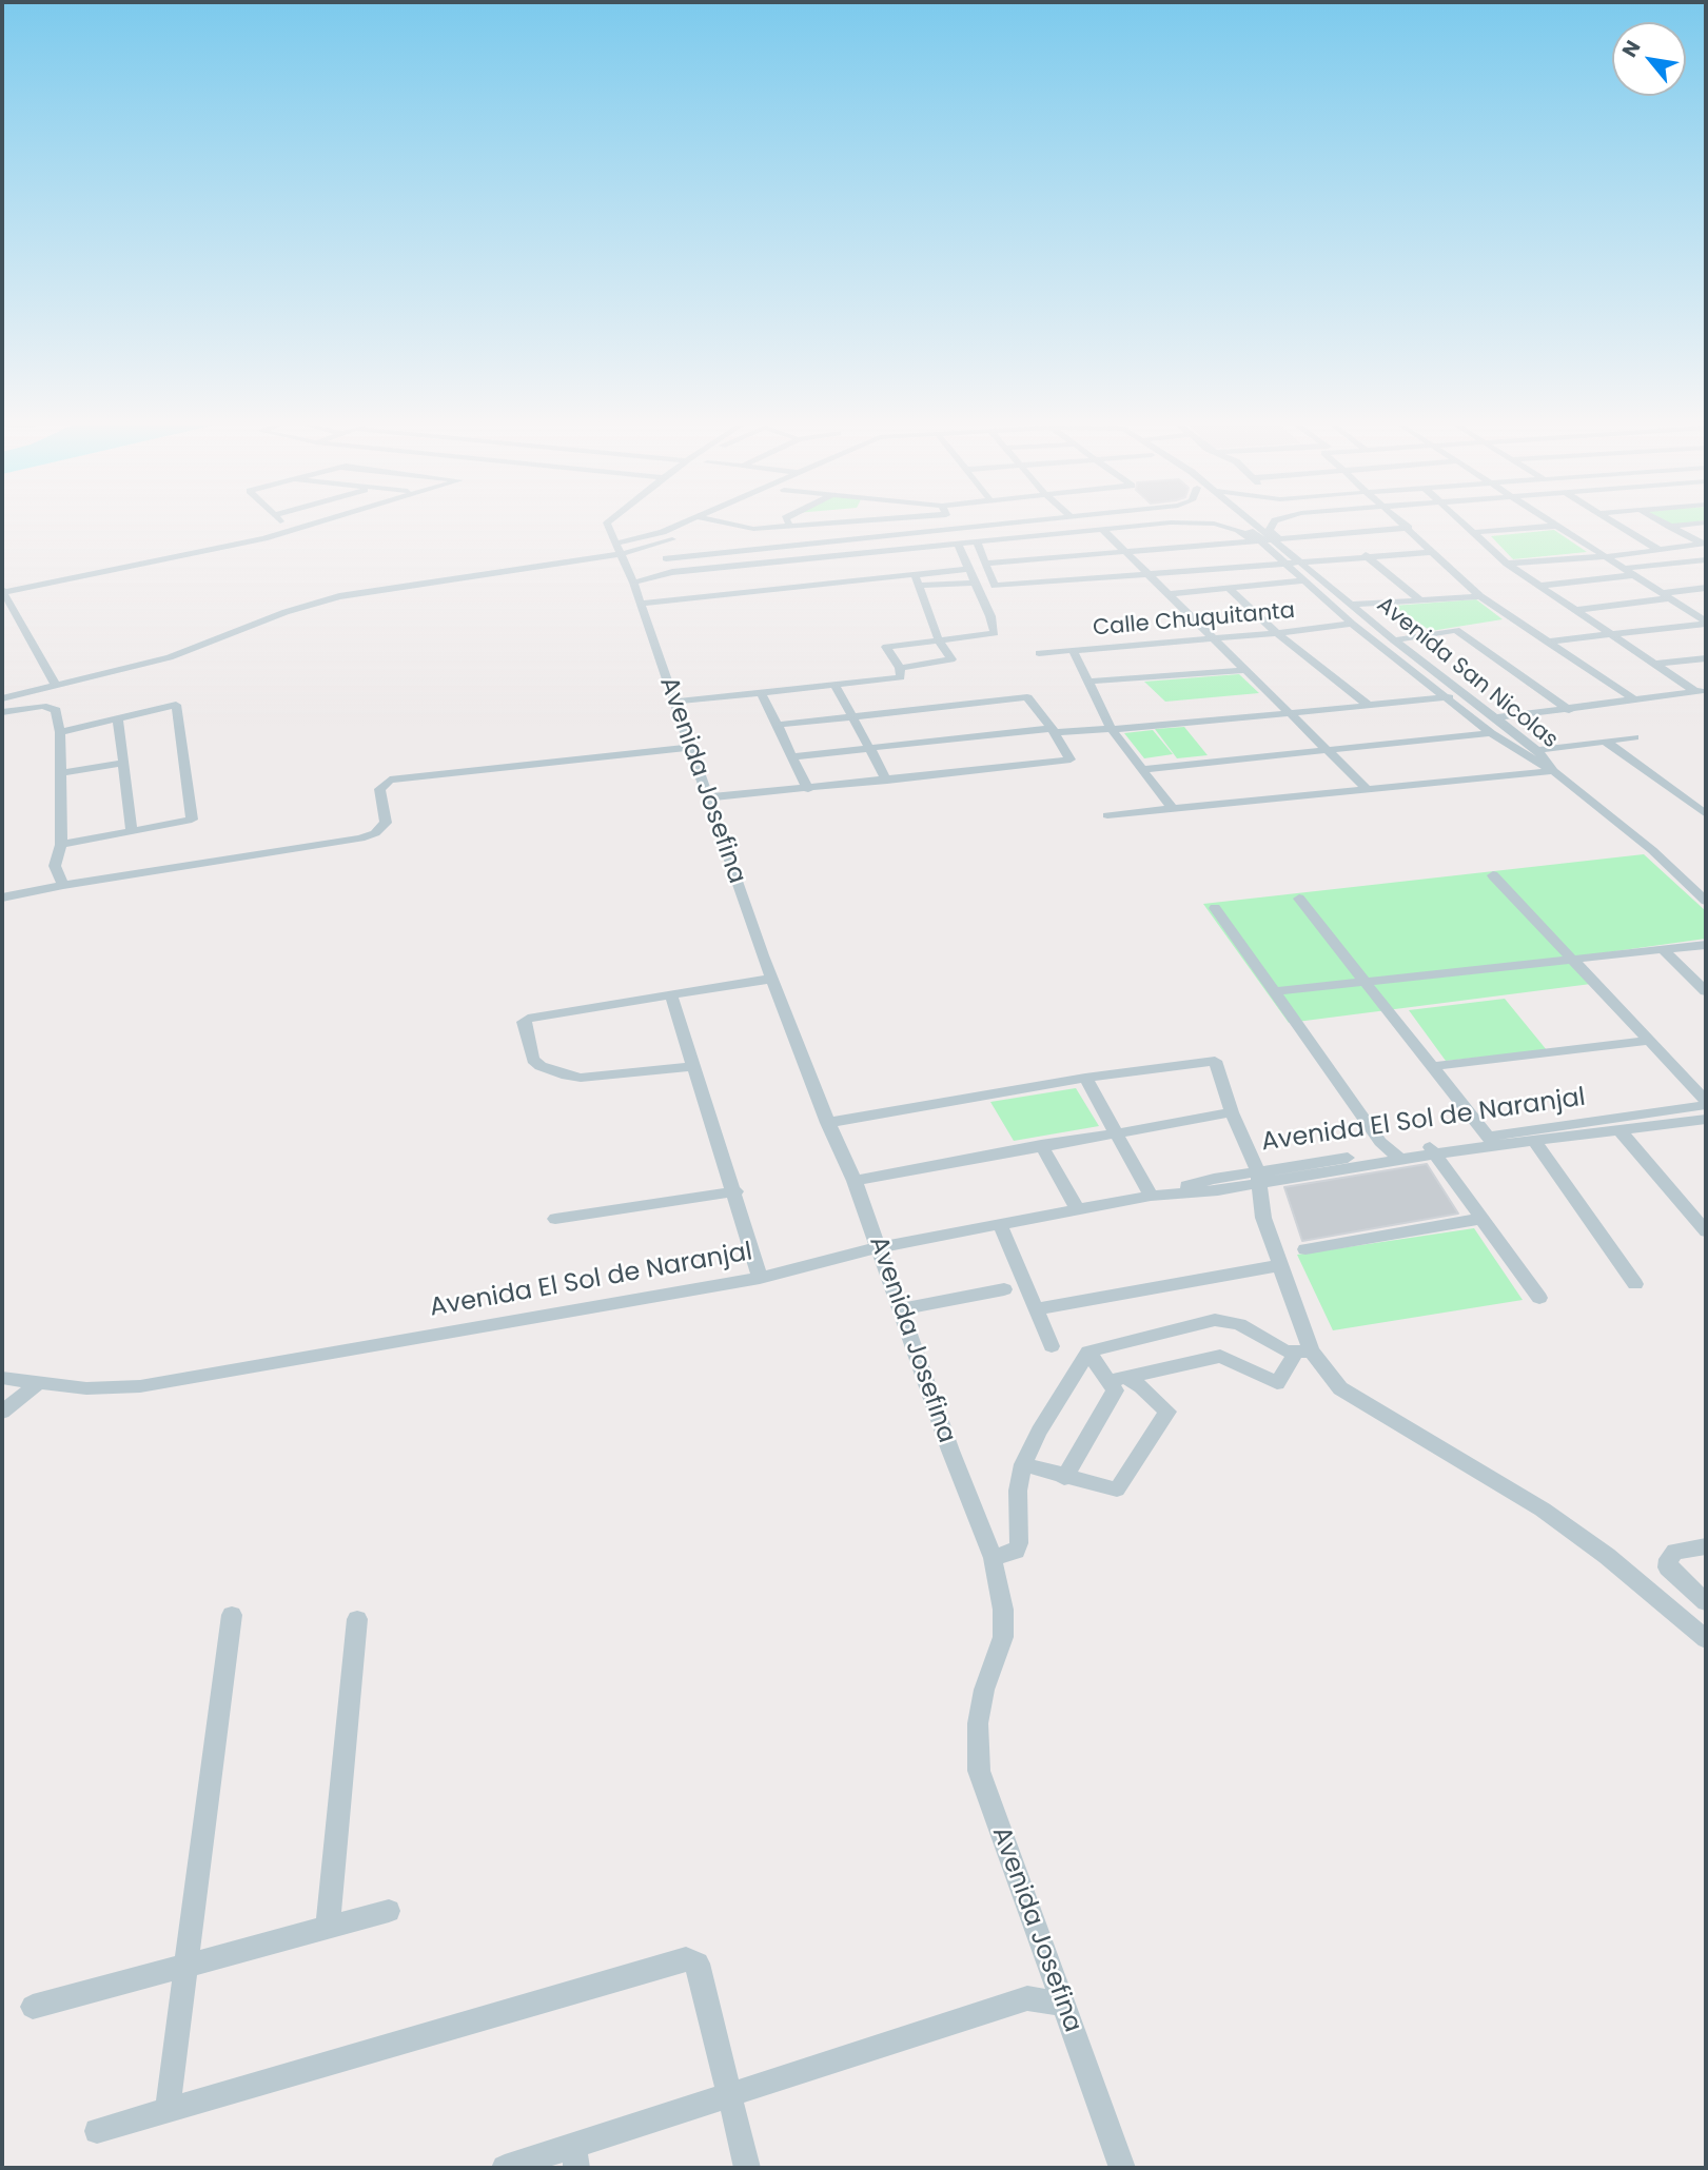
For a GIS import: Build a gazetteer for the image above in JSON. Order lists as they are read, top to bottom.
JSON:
{
  "streets": {
    "street": [
      "Calle Chuquitanta",
      "Avenida San Nicolas",
      "Avenida Josefina",
      "Avenida El Sol de Naranjal"
    ]
  },
  "crossings": [
    ["Calle Chuquitanta", "Avenida San Nicolas"],
    ["Avenida Josefina", "Avenida El Sol de Naranjal"]
  ],
  "north": "top left"
}
